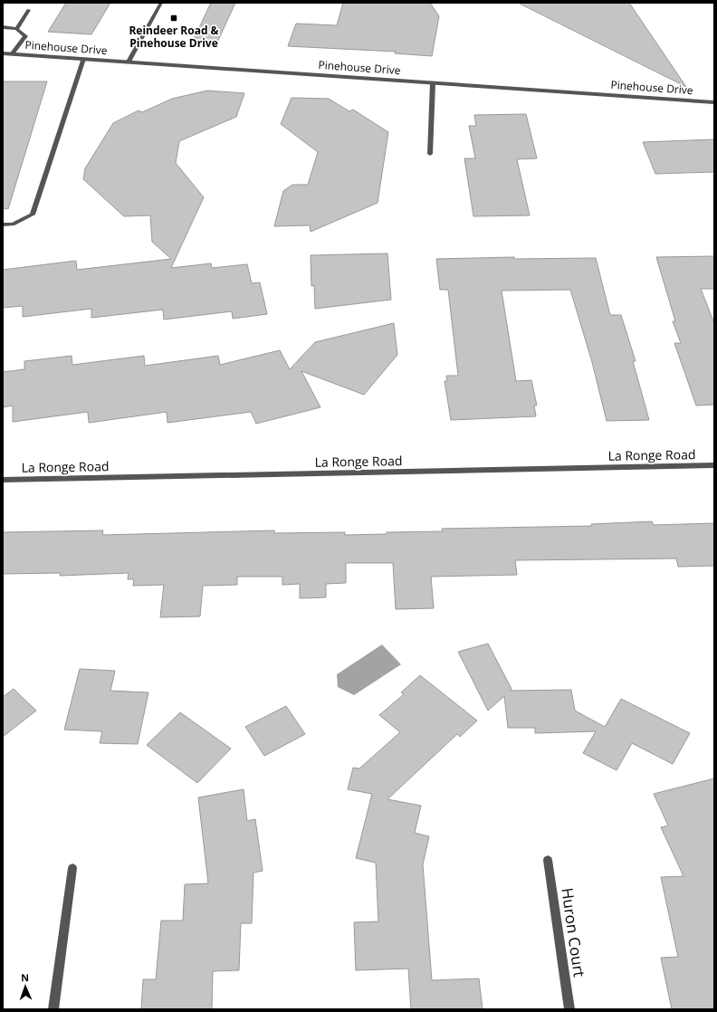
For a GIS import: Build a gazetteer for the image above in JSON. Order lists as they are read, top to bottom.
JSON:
{
  "streets": {
    "street": ["Pinehouse Drive", "La Ronge Road", "Huron Court"]
  },
  "places": {
    "transit": ["Reindeer Road & Pinehouse Drive"]
  },
  "north": "top"
}
